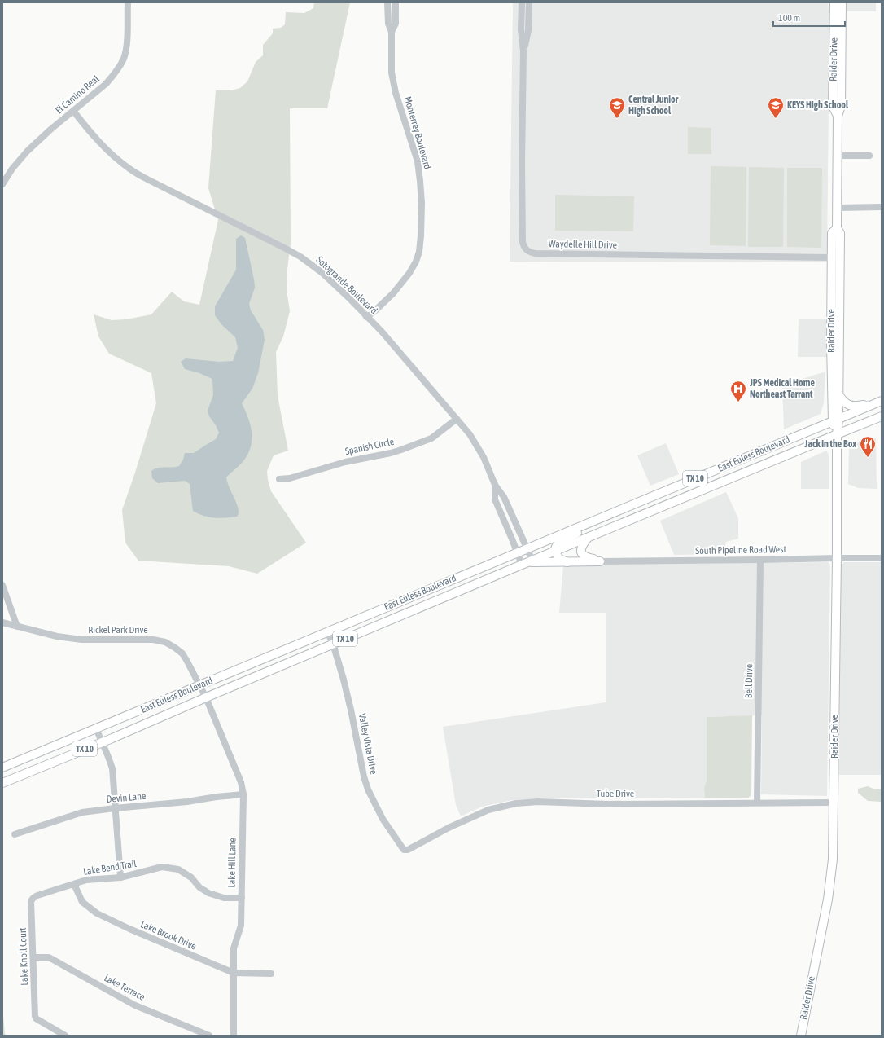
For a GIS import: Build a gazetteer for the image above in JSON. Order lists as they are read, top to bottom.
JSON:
{
  "streets": {
    "main road": ["Raider Drive", "East Euless Boulevard", "TX 10"],
    "street": [
      "El Camino Real",
      "Monterrey Boulevard",
      "Waydelle Hill Drive",
      "Sotogrande Boulevard",
      "Spanish Circle",
      "South Pipeline Road West",
      "Rickel Park Drive",
      "Bell Drive",
      "Valley Vista Drive",
      "Tube Drive",
      "Devin Lane",
      "Lake Hill Lane",
      "Lake Bend Trail",
      "Lake Brook Drive",
      "Lake Knoll Court",
      "Lake Terrace"
    ]
  },
  "crossings": [
    ["Raider Drive", "Waydelle Hill Drive"],
    ["Raider Drive", "East Euless Boulevard"],
    ["Raider Drive", "TX 10"],
    ["Raider Drive", "South Pipeline Road West"],
    ["Raider Drive", "Tube Drive"],
    ["El Camino Real", "Sotogrande Boulevard"],
    ["Monterrey Boulevard", "Sotogrande Boulevard"],
    ["Sotogrande Boulevard", "Spanish Circle"],
    ["Sotogrande Boulevard", "East Euless Boulevard"],
    ["East Euless Boulevard", "TX 10"],
    ["East Euless Boulevard", "Rickel Park Drive"],
    ["East Euless Boulevard", "Valley Vista Drive"],
    ["East Euless Boulevard", "Lake Hill Lane"],
    ["South Pipeline Road West", "Bell Drive"],
    ["Rickel Park Drive", "Lake Hill Lane"],
    ["Bell Drive", "Tube Drive"],
    ["Valley Vista Drive", "Tube Drive"],
    ["Devin Lane", "Lake Hill Lane"],
    ["Lake Hill Lane", "Lake Bend Trail"],
    ["Lake Hill Lane", "Lake Brook Drive"],
    ["Lake Bend Trail", "Lake Brook Drive"],
    ["Lake Bend Trail", "Lake Knoll Court"],
    ["Lake Knoll Court", "Lake Terrace"]
  ],
  "places": {
    "school or university": ["Central Junior High School", "KEYS High School"],
    "hospital": ["JPS Medical Home Northeast Tarrant"],
    "restaurant": ["Jack in the Box"]
  },
  "scale_bar": "100 m"
}
